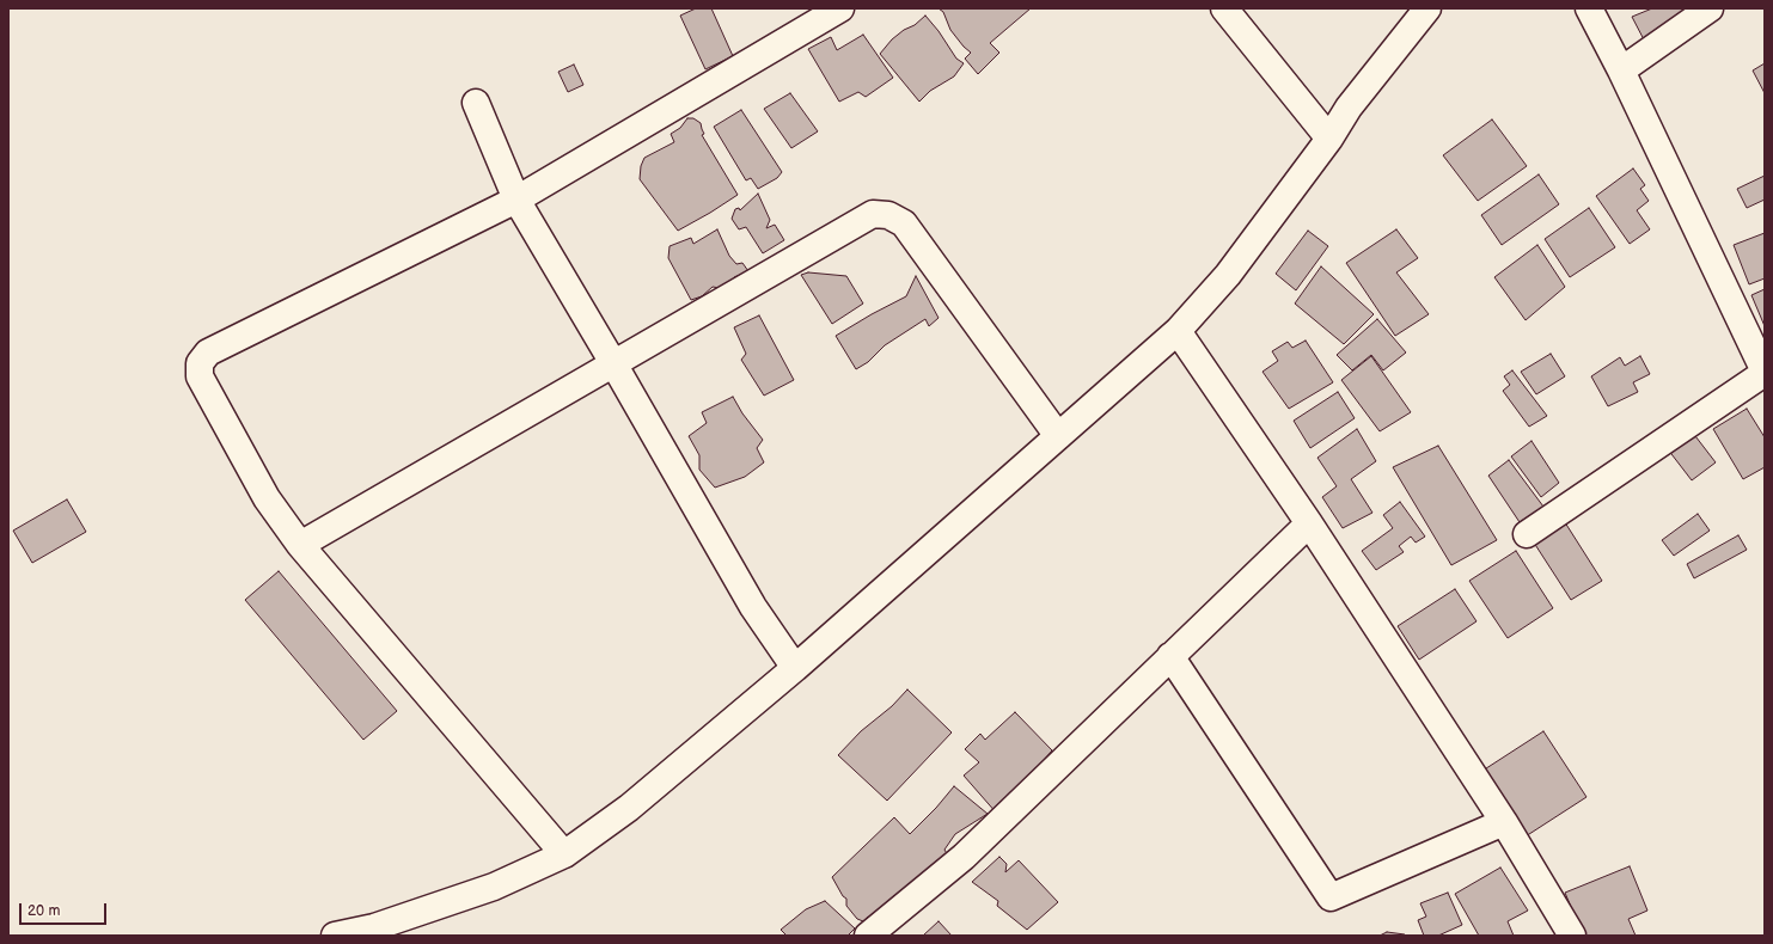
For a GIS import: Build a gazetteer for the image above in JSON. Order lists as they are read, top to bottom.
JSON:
{
  "scale_bar": "20 m"
}
